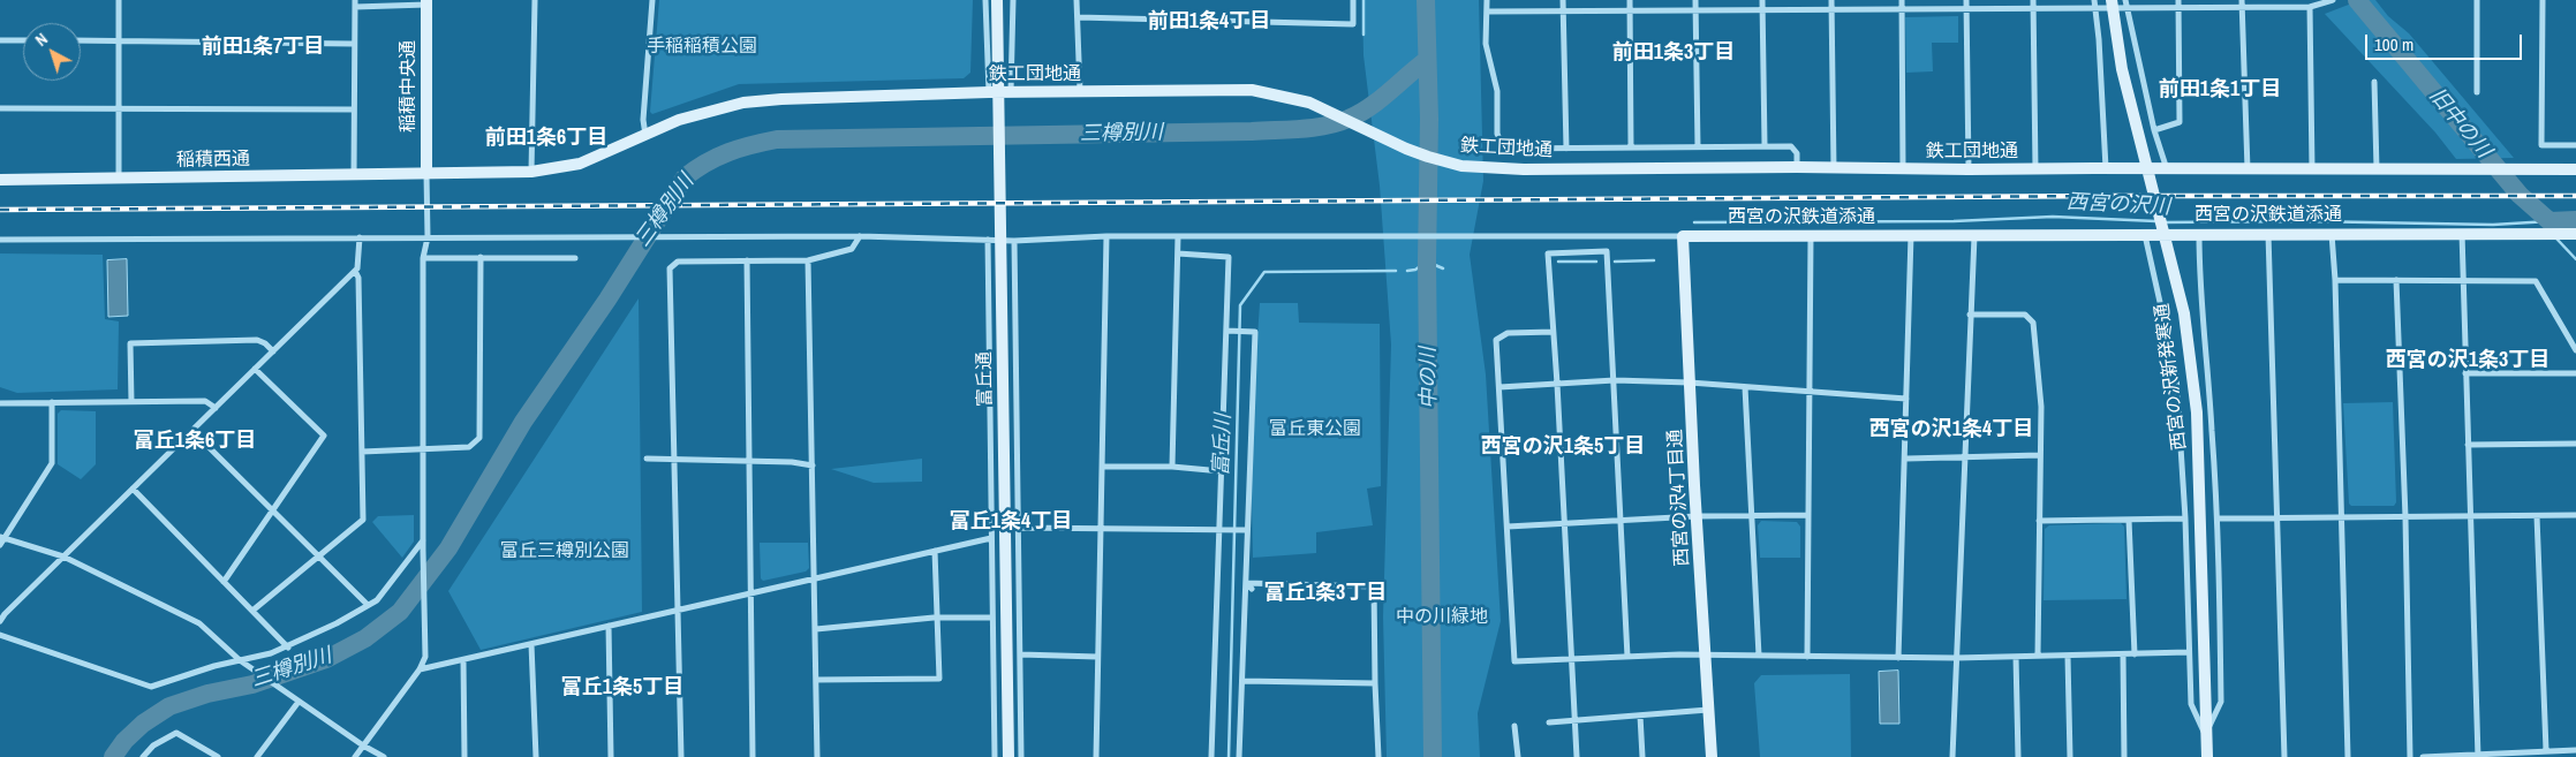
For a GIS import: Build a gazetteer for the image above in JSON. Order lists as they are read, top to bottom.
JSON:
{
  "streets": {
    "street": [
      "鉄工団地通",
      "稲積中央通",
      "稲積西通",
      "西宮の沢鉄道添通",
      "西宮の沢新発寒通",
      "富丘通",
      "西宮の沢4丁目通"
    ]
  },
  "crossings": [
    ["鉄工団地通", "稲積中央通"],
    ["鉄工団地通", "稲積西通"],
    ["稲積中央通", "稲積西通"],
    ["西宮の沢鉄道添通", "西宮の沢4丁目通"]
  ],
  "districts": [
    "前田1条4丁目",
    "前田1条7丁目",
    "前田1条3丁目",
    "前田1条1丁目",
    "前田1条6丁目",
    "西宮の沢1条3丁目",
    "西宮の沢1条4丁目",
    "富丘1条6丁目",
    "西宮の沢1条5丁目",
    "富丘1条4丁目",
    "富丘1条3丁目",
    "富丘1条5丁目"
  ],
  "water": [
    "旧中の川",
    "三樽別川",
    "西宮の沢川",
    "中の川",
    "富丘川"
  ],
  "parks": [
    "手稲稲積公園",
    "富丘東公園",
    "富丘三樽別公園",
    "中の川緑地"
  ],
  "scale_bar": "100 m",
  "north": "top left"
}
